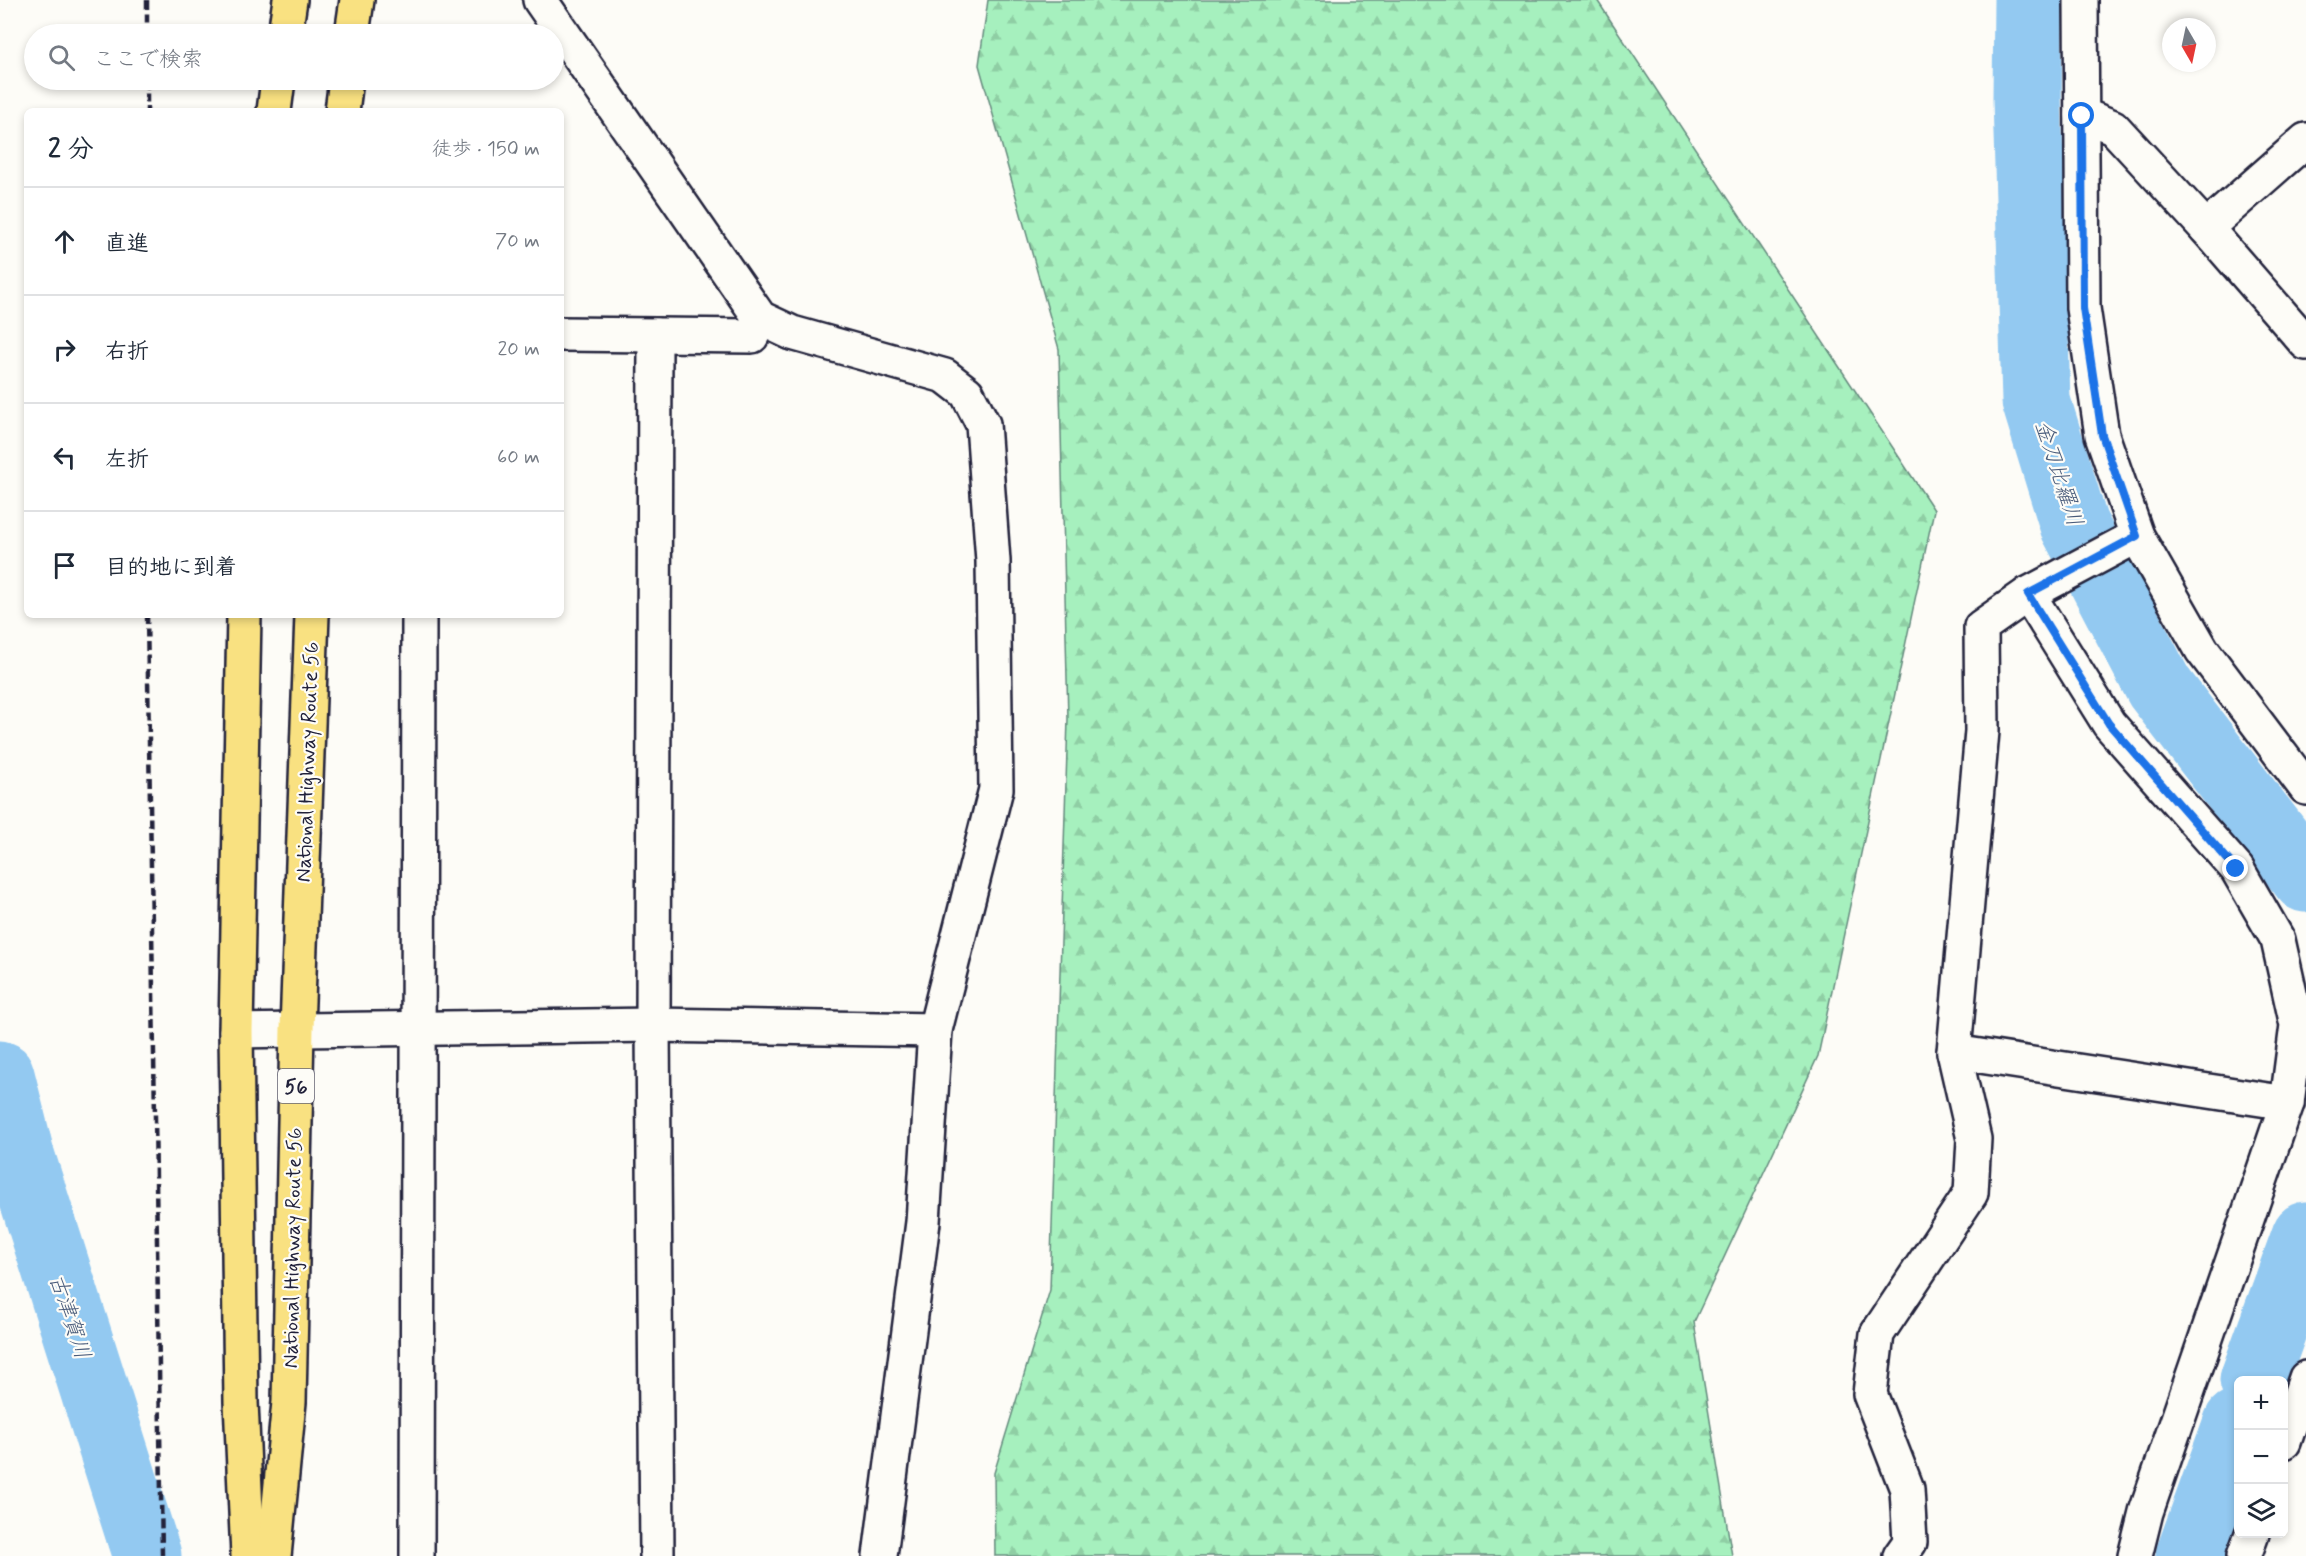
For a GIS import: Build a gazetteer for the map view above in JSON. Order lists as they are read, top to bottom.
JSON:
{
  "streets": {
    "highway": ["National Highway Route 56", "56"]
  },
  "water": ["金刀比羅川", "古津賀川"],
  "north": "bottom",
  "page": {
    "search": "ここで検索",
    "heading": ["2 分", "徒歩 · 150 m"],
    "list": [
      ["直進", "70 m"],
      ["右折", "20 m"],
      ["左折", "60 m"],
      "目的地に到着"
    ],
    "map_buttons": ["+", "−"]
  }
}
